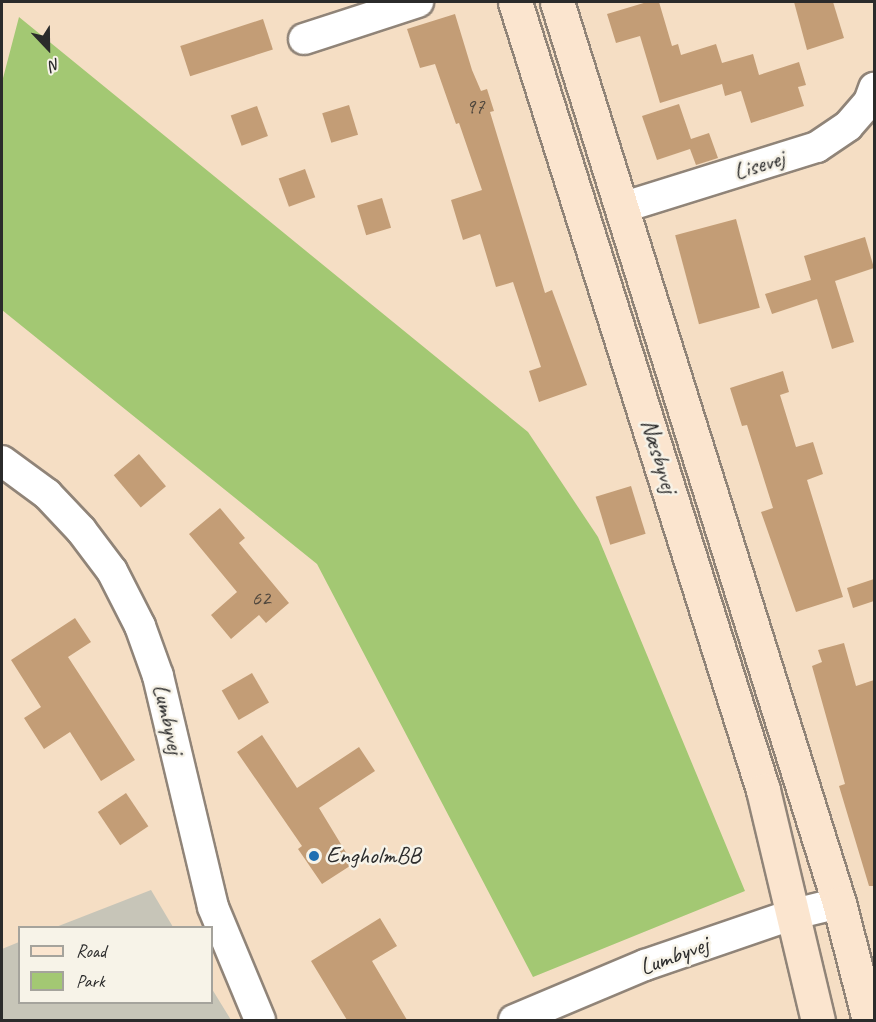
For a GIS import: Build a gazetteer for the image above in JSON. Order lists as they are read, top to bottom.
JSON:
{
  "streets": {
    "main road": ["Næsbyvej"],
    "street": ["Lisevej", "Lumbyvej"]
  },
  "crossings": [
    ["Lisevej", "Næsbyvej"],
    ["Næsbyvej", "Lumbyvej"]
  ],
  "places": ["EngholmBB"],
  "house_numbers": ["97", "62"],
  "legend": ["Road", "Park"],
  "north": "bottom"
}
